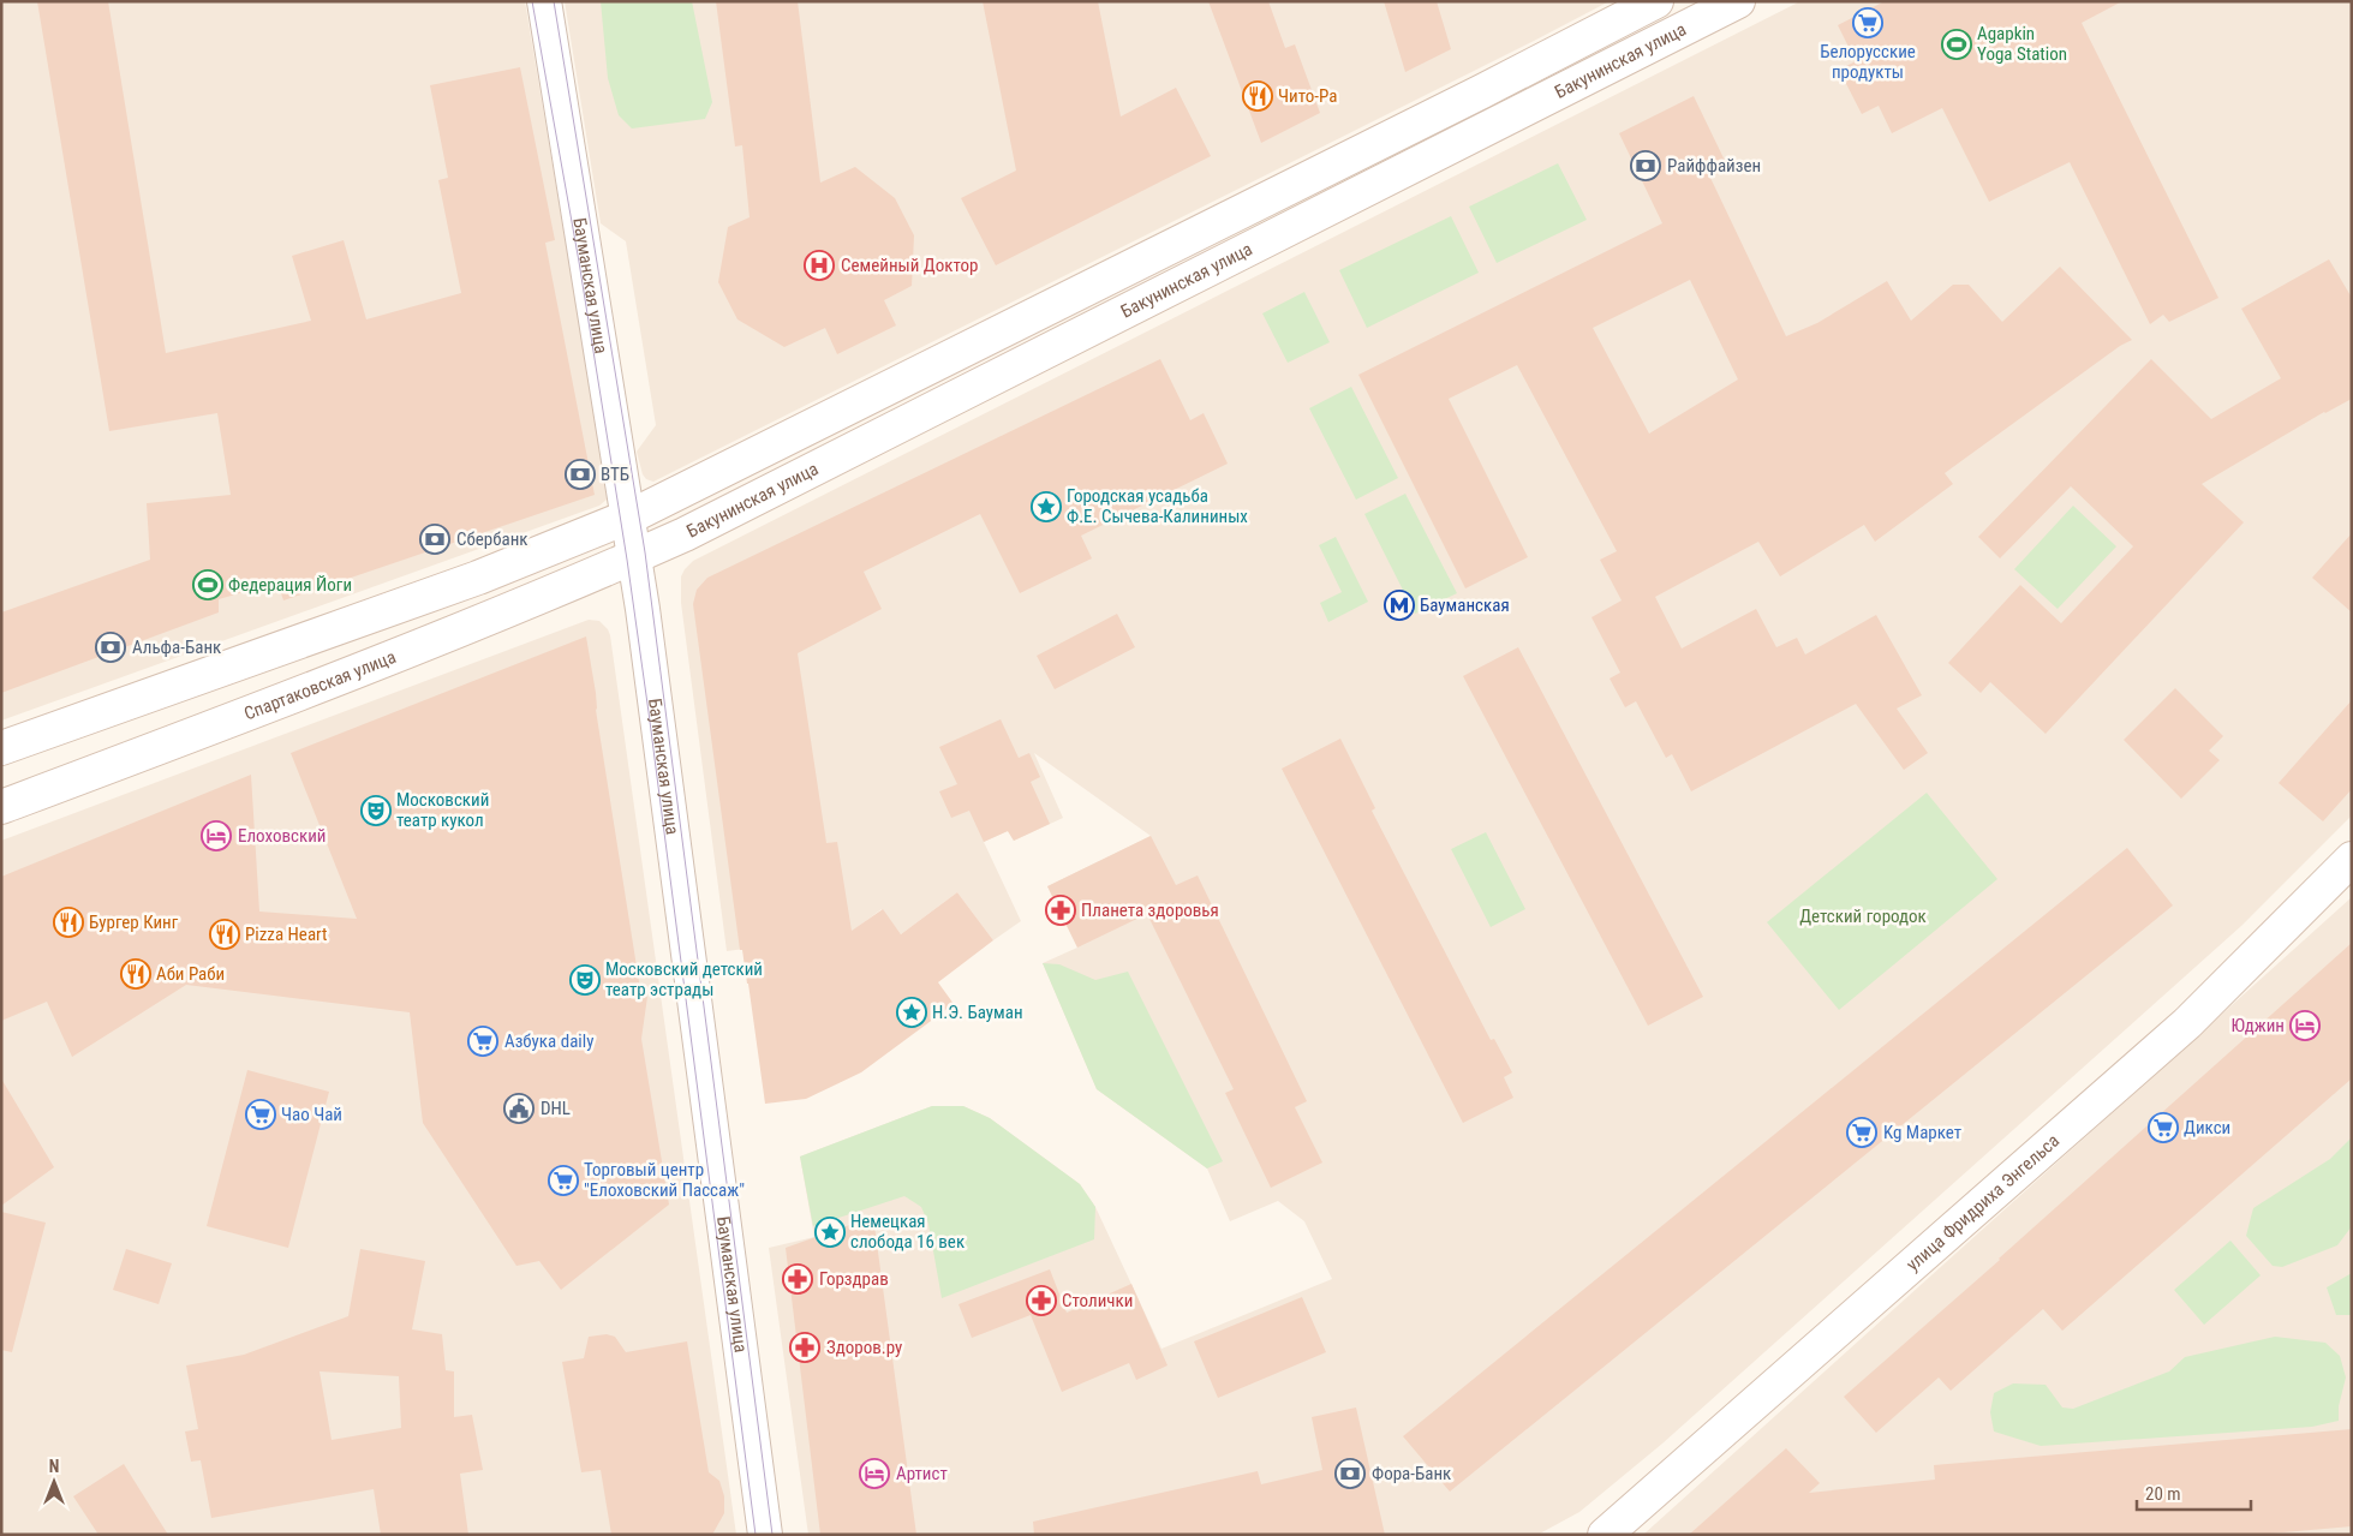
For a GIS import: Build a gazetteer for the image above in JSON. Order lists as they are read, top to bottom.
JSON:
{
  "streets": {
    "main road": [
      "Бакунинская улица",
      "Бауманская улица",
      "Спартаковская улица",
      "улица Фридриха Энгельса"
    ]
  },
  "crossings": [
    ["Бакунинская улица", "Бауманская улица"],
    ["Бакунинская улица", "Спартаковская улица"],
    ["Бауманская улица", "Спартаковская улица"]
  ],
  "parks": ["Детский городок"],
  "places": {
    "supermarket": [
      "Белорусские продукты",
      "Азбука daily",
      "Чао Чай",
      "Дикси",
      "Kg Маркет",
      "Торговый центр \"Елоховский Пассаж\""
    ],
    "sports": ["Agapkin Yoga Station", "Федерация Йоги"],
    "restaurant": [
      "Чито-Ра",
      "Бургер Кинг",
      "Pizza Heart",
      "Аби Раби"
    ],
    "bank": [
      "Райффайзен",
      "ВТБ",
      "Сбербанк",
      "Альфа-Банк",
      "Фора-Банк"
    ],
    "hospital": ["Семейный Доктор"],
    "place": ["Городская усадьба Ф.Е. Сычева-Калининых", "Н.Э. Бауман", "Немецкая слобода 16 век"],
    "metro station": ["Бауманская"],
    "theatre": ["Московский театр кукол", "Московский детский театр эстрады"],
    "hotel": ["Елоховский", "Юджин", "Артист"],
    "pharmacy": [
      "Планета здоровья",
      "Горздрав",
      "Столички",
      "Здоров.ру"
    ],
    "public building": ["DHL"]
  },
  "scale_bar": "20 m",
  "north": "top"
}
